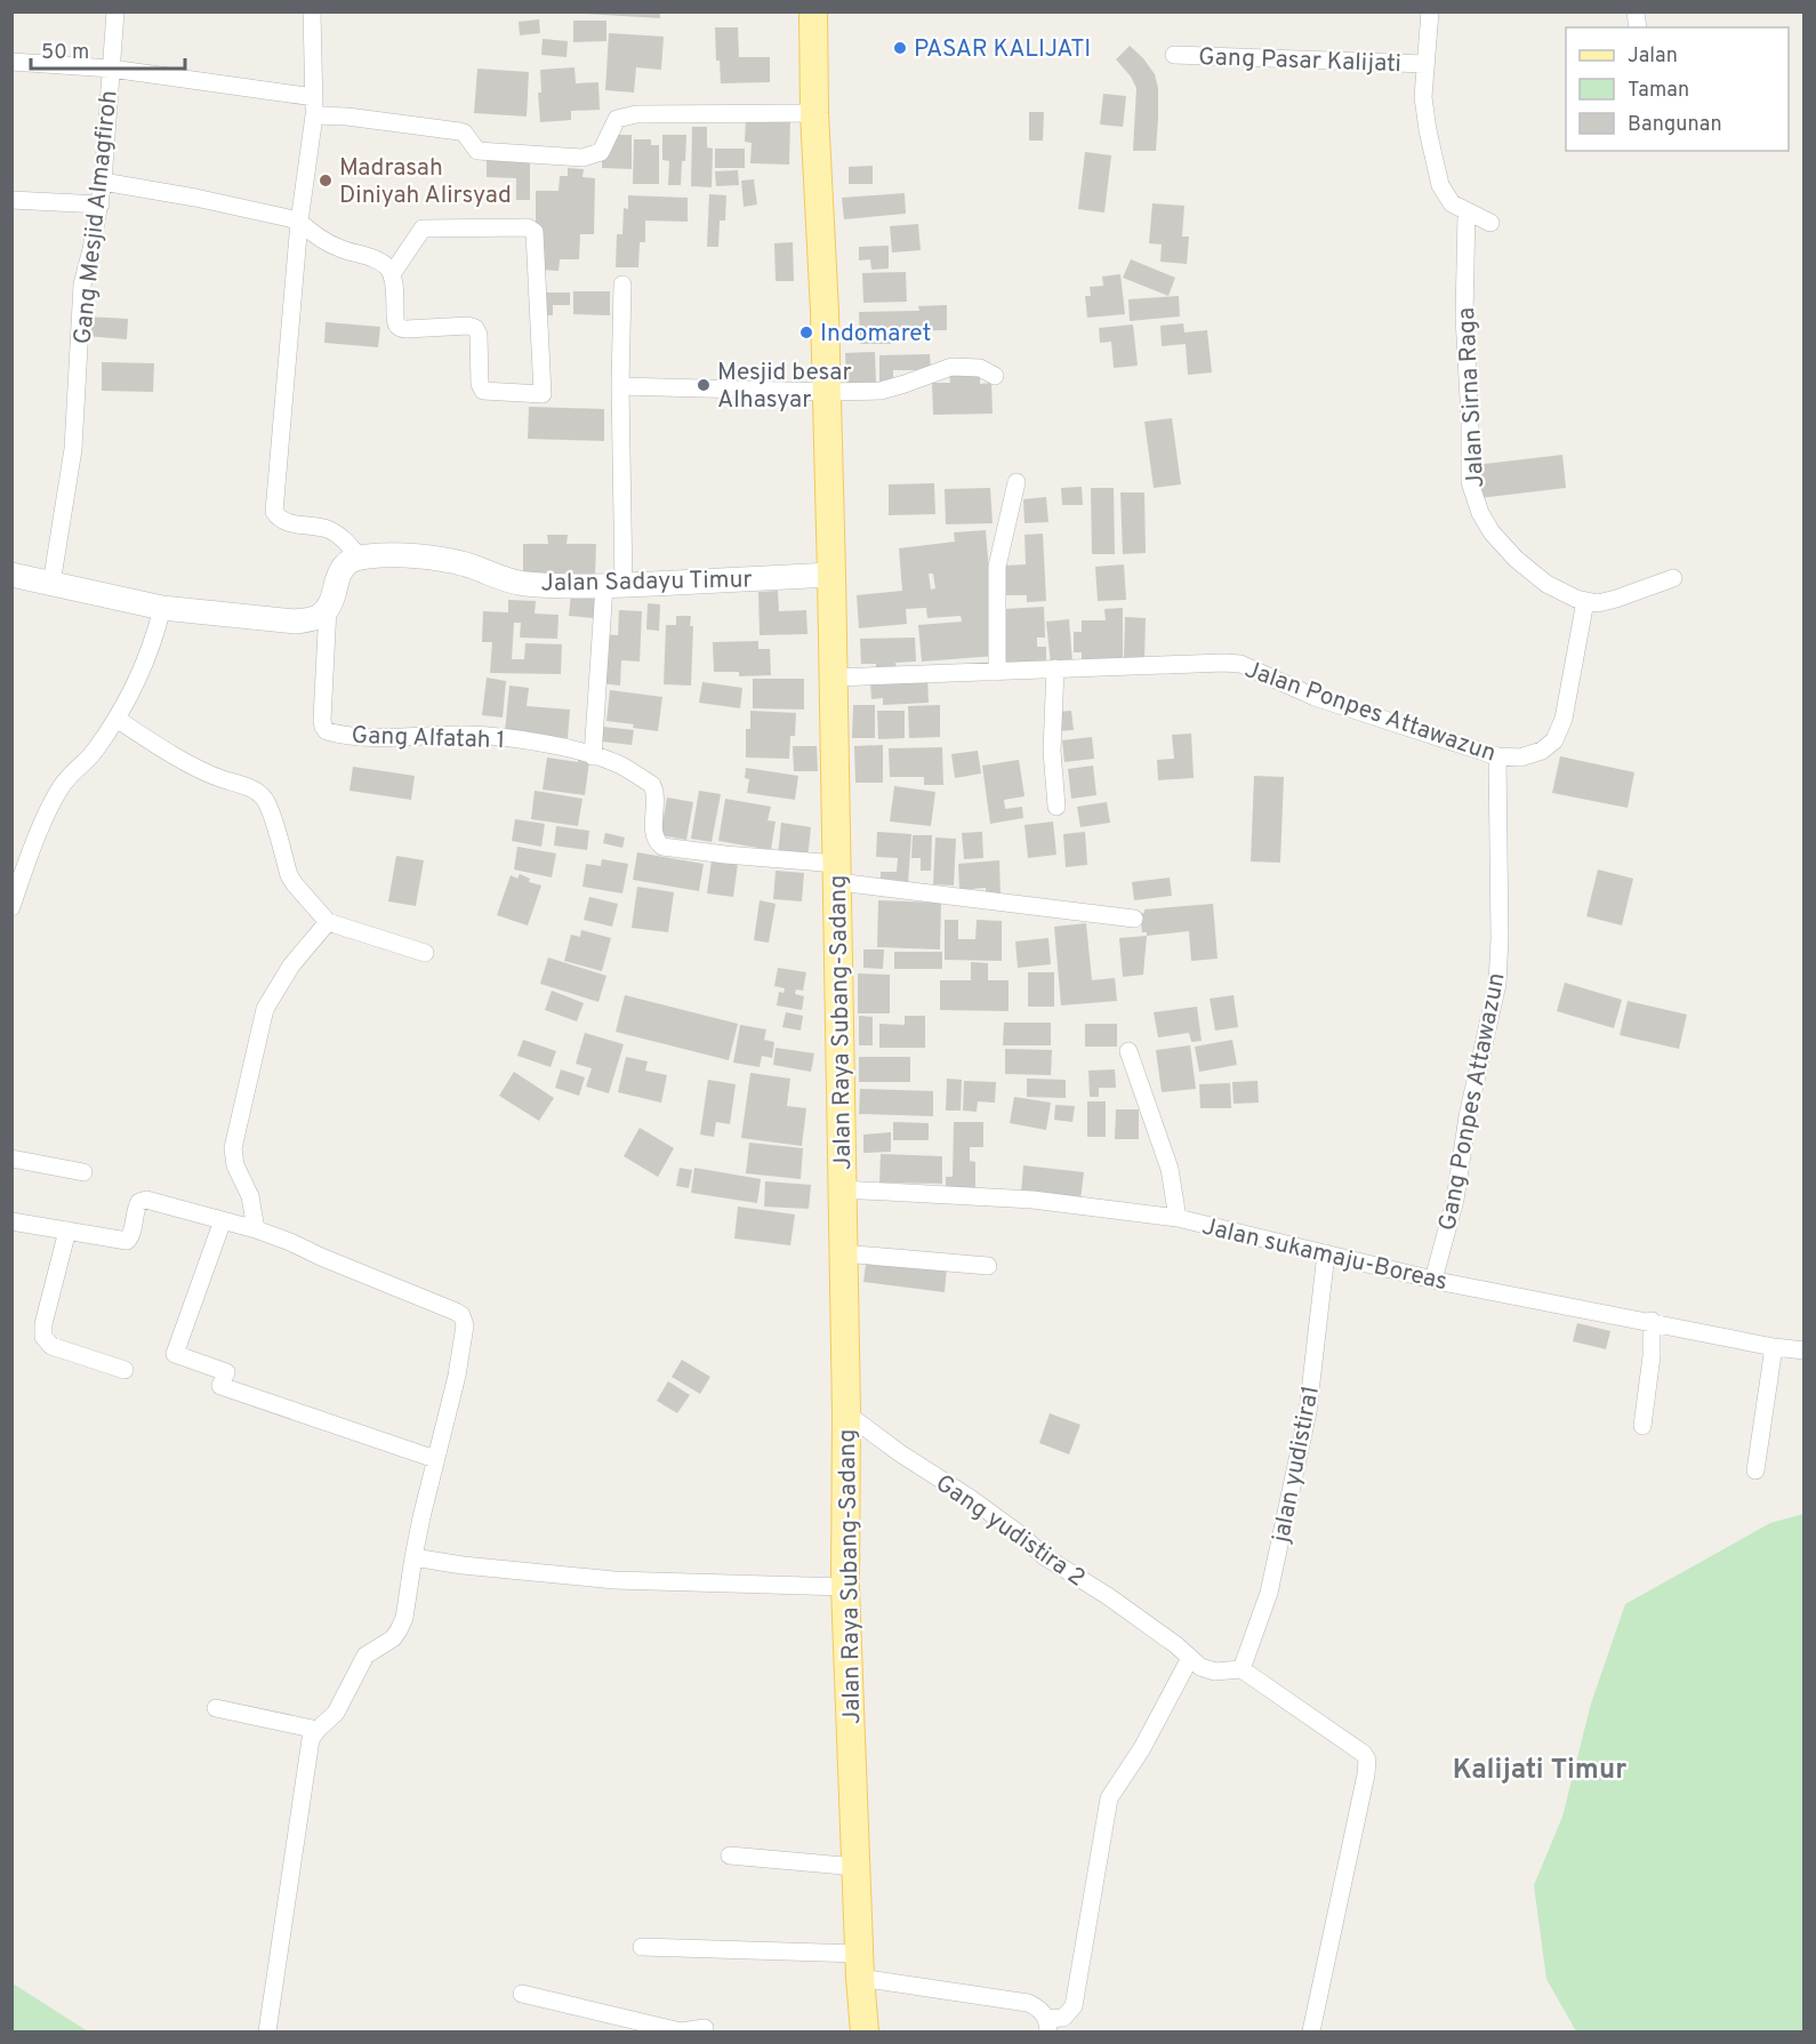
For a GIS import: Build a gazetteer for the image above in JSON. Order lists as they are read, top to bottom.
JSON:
{
  "streets": {
    "main road": ["Jalan Raya Subang-Sadang"],
    "street": [
      "Gang Pasar Kalijati",
      "Gang Mesjid Almagfiroh",
      "Jalan Sirna Raga",
      "Jalan Sadayu Timur",
      "Jalan Ponpes Attawazun",
      "Gang Alfatah 1",
      "Gang Ponpes Attawazun",
      "Jalan sukamaju-Boreas",
      "jalan yudistira1",
      "Gang yudistira 2"
    ]
  },
  "crossings": [
    ["Jalan Sirna Raga", "Jalan Ponpes Attawazun"],
    ["Jalan Sadayu Timur", "Jalan Raya Subang-Sadang"],
    ["Jalan Ponpes Attawazun", "Jalan Raya Subang-Sadang"],
    ["Jalan Ponpes Attawazun", "Gang Ponpes Attawazun"],
    ["Gang Alfatah 1", "Jalan Raya Subang-Sadang"],
    ["Jalan Raya Subang-Sadang", "Jalan sukamaju-Boreas"],
    ["Jalan Raya Subang-Sadang", "Gang yudistira 2"],
    ["Gang Ponpes Attawazun", "Jalan sukamaju-Boreas"],
    ["Jalan sukamaju-Boreas", "jalan yudistira1"],
    ["jalan yudistira1", "Gang yudistira 2"]
  ],
  "districts": ["Kalijati Timur"],
  "places": [
    "PASAR KALIJATI",
    "Madrasah Diniyah Alirsyad",
    "Indomaret",
    "Mesjid besar Alhasyar"
  ],
  "legend": ["Jalan", "Taman", "Bangunan"],
  "scale_bar": "50 m"
}
